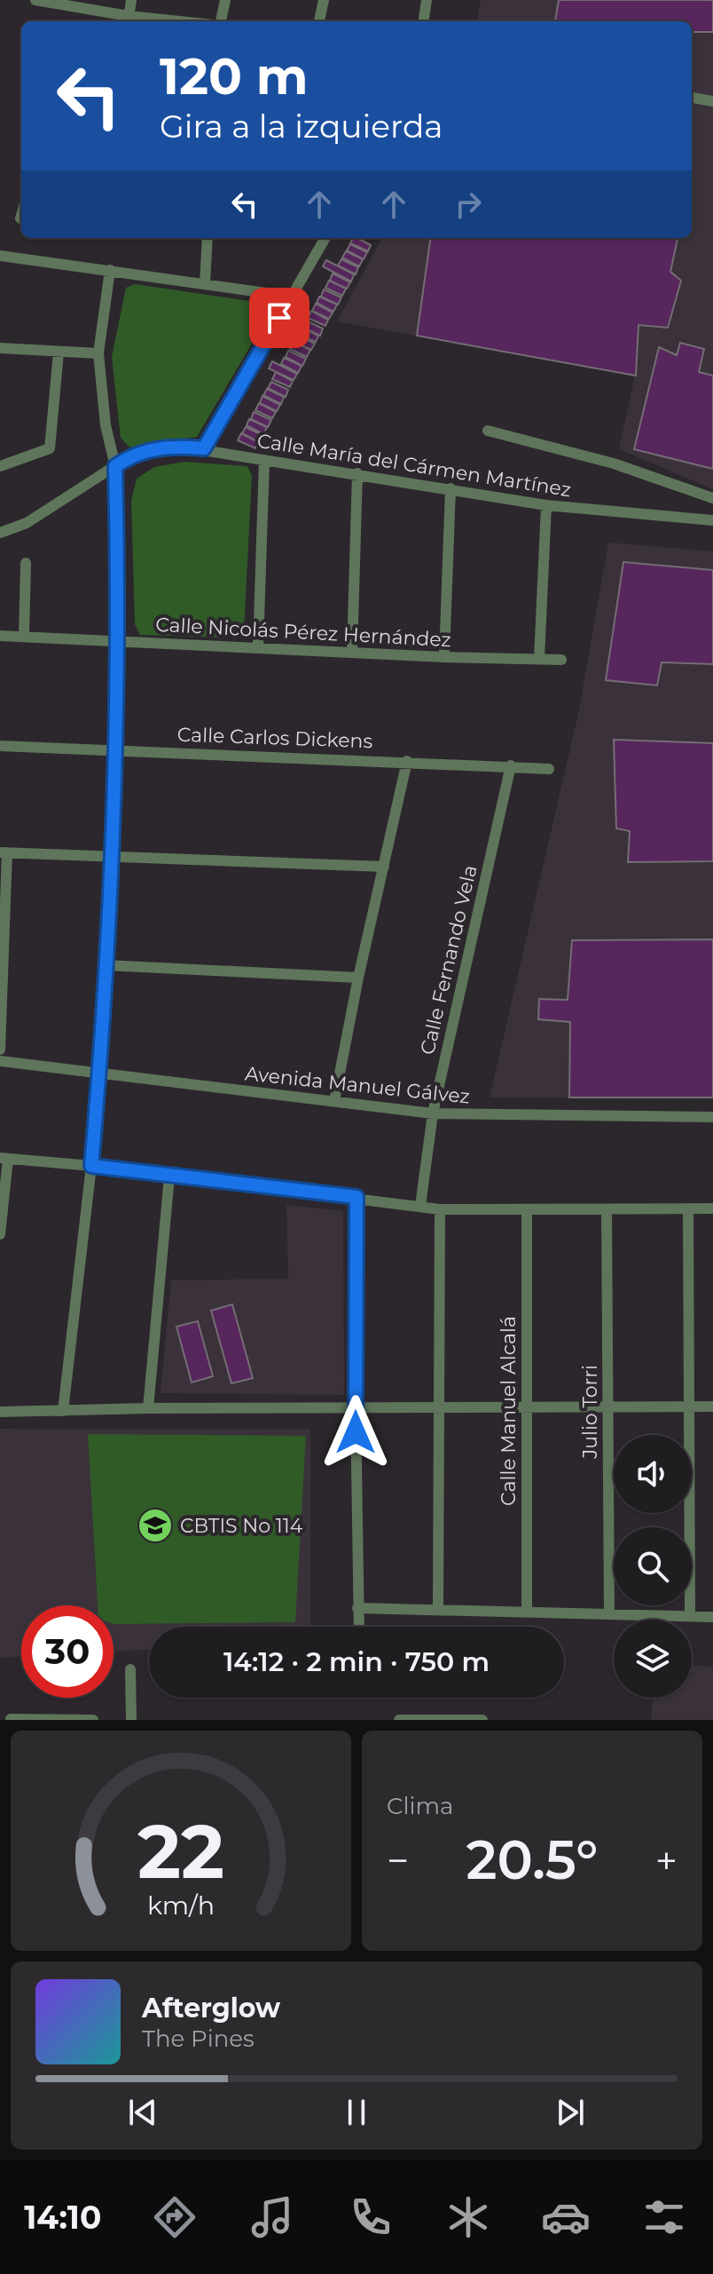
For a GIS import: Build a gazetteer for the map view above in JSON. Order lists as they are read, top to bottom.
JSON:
{
  "streets": {
    "street": [
      "Calle María del Cármen Martínez",
      "Calle Nicolás Pérez Hernández",
      "Calle Carlos Dickens",
      "Calle Fernando Vela",
      "Avenida Manuel Gálvez",
      "Calle Manuel Alcalá",
      "Julio Torri"
    ]
  },
  "crossings": [
    ["Calle Carlos Dickens", "Calle Fernando Vela"],
    ["Calle Fernando Vela", "Avenida Manuel Gálvez"]
  ],
  "places": {
    "school or university": ["CBTIS No 114"]
  },
  "page": {
    "turn": ["120 m", "Gira a la izquierda"],
    "limit": "30",
    "trip": "14:12 · 2 min · 750 m",
    "tile": "Clima",
    "heat": ["−", "20.5°", "+"],
    "song": ["Afterglow", "The Pines"],
    "tabs": "14:10",
    "gauge": ["22", "km/h"]
  }
}
